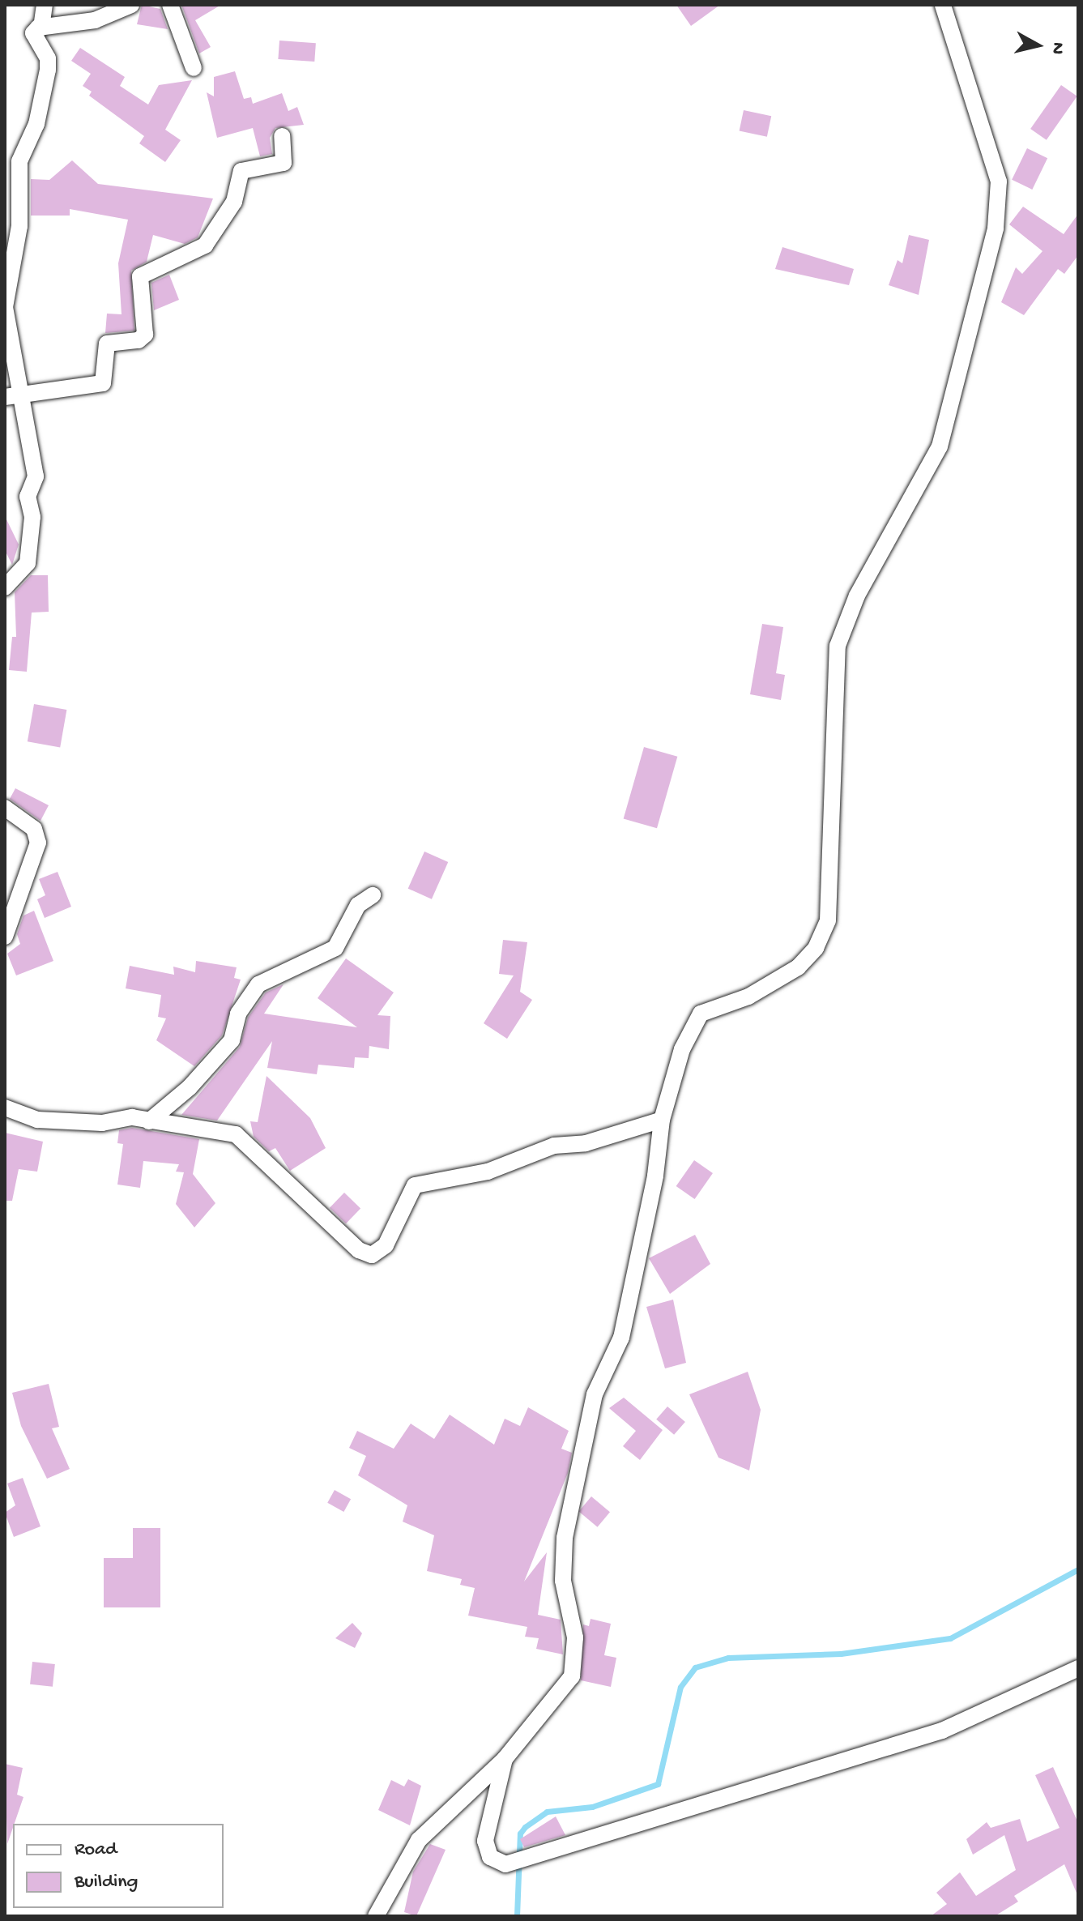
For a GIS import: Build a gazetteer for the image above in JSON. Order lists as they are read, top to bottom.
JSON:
{
  "legend": ["Road", "Building"],
  "north": "right"
}
